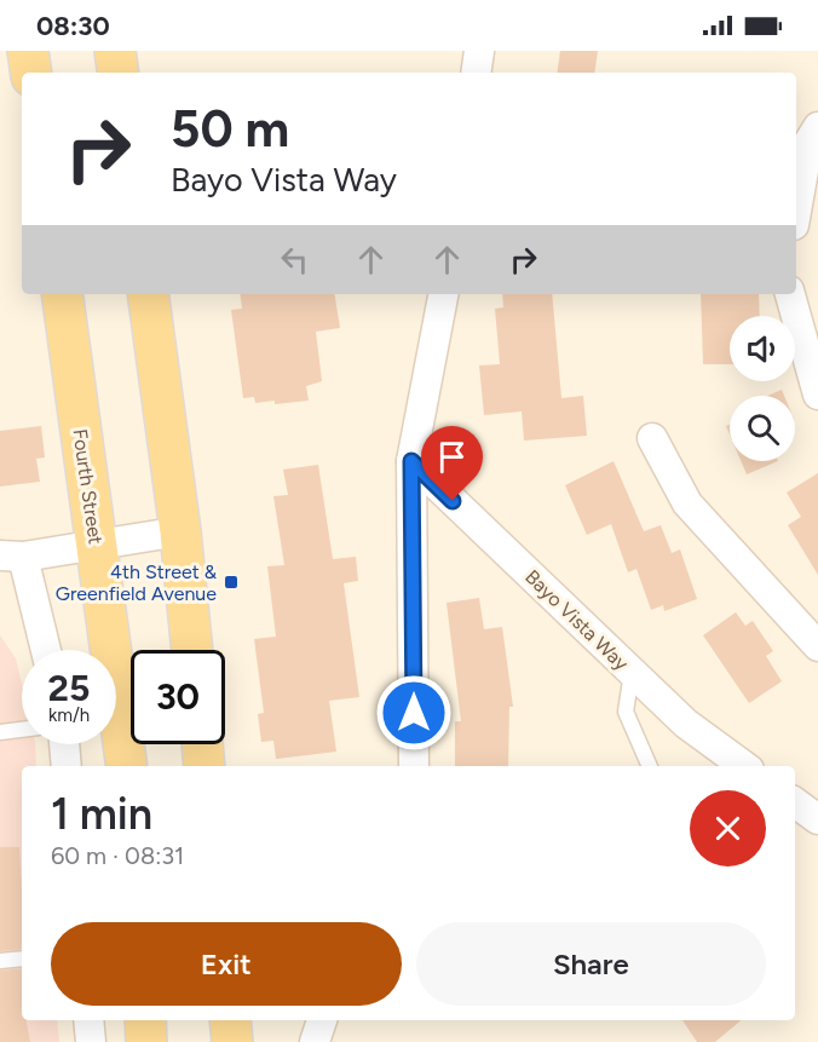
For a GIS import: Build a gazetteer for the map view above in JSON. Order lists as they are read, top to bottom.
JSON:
{
  "streets": {
    "main road": ["Fourth Street"],
    "street": ["Bayo Vista Way"]
  },
  "places": {
    "transit": ["4th Street & Greenfield Avenue"]
  },
  "page": {
    "status": "08:30",
    "turn": ["50 m", "Bayo Vista Way"],
    "speed": "25 km/h",
    "limit": "30",
    "heading": ["1 min", "60 m · 08:31"],
    "buttons": ["Exit", "Share"]
  }
}
